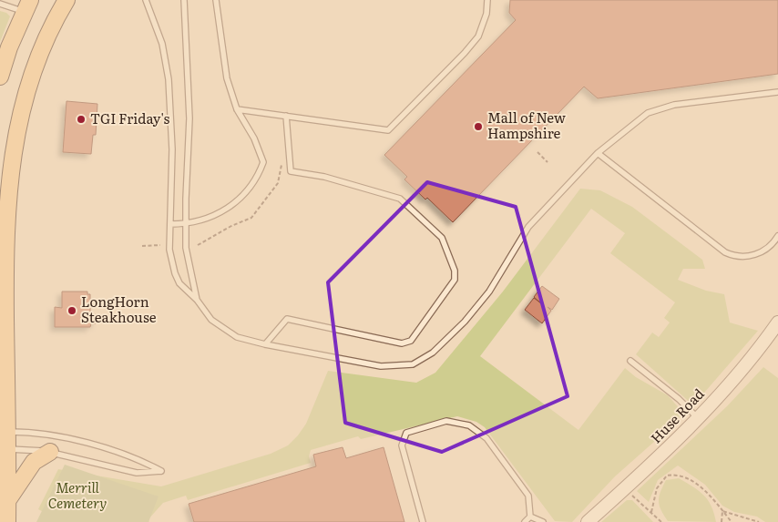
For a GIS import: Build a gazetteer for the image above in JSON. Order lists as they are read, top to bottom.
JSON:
{
  "streets": {
    "street": ["Huse Road"]
  },
  "parks": ["Merrill Cemetery"],
  "places": ["TGI Friday's", "Mall of New Hampshire", "LongHorn Steakhouse"]
}
